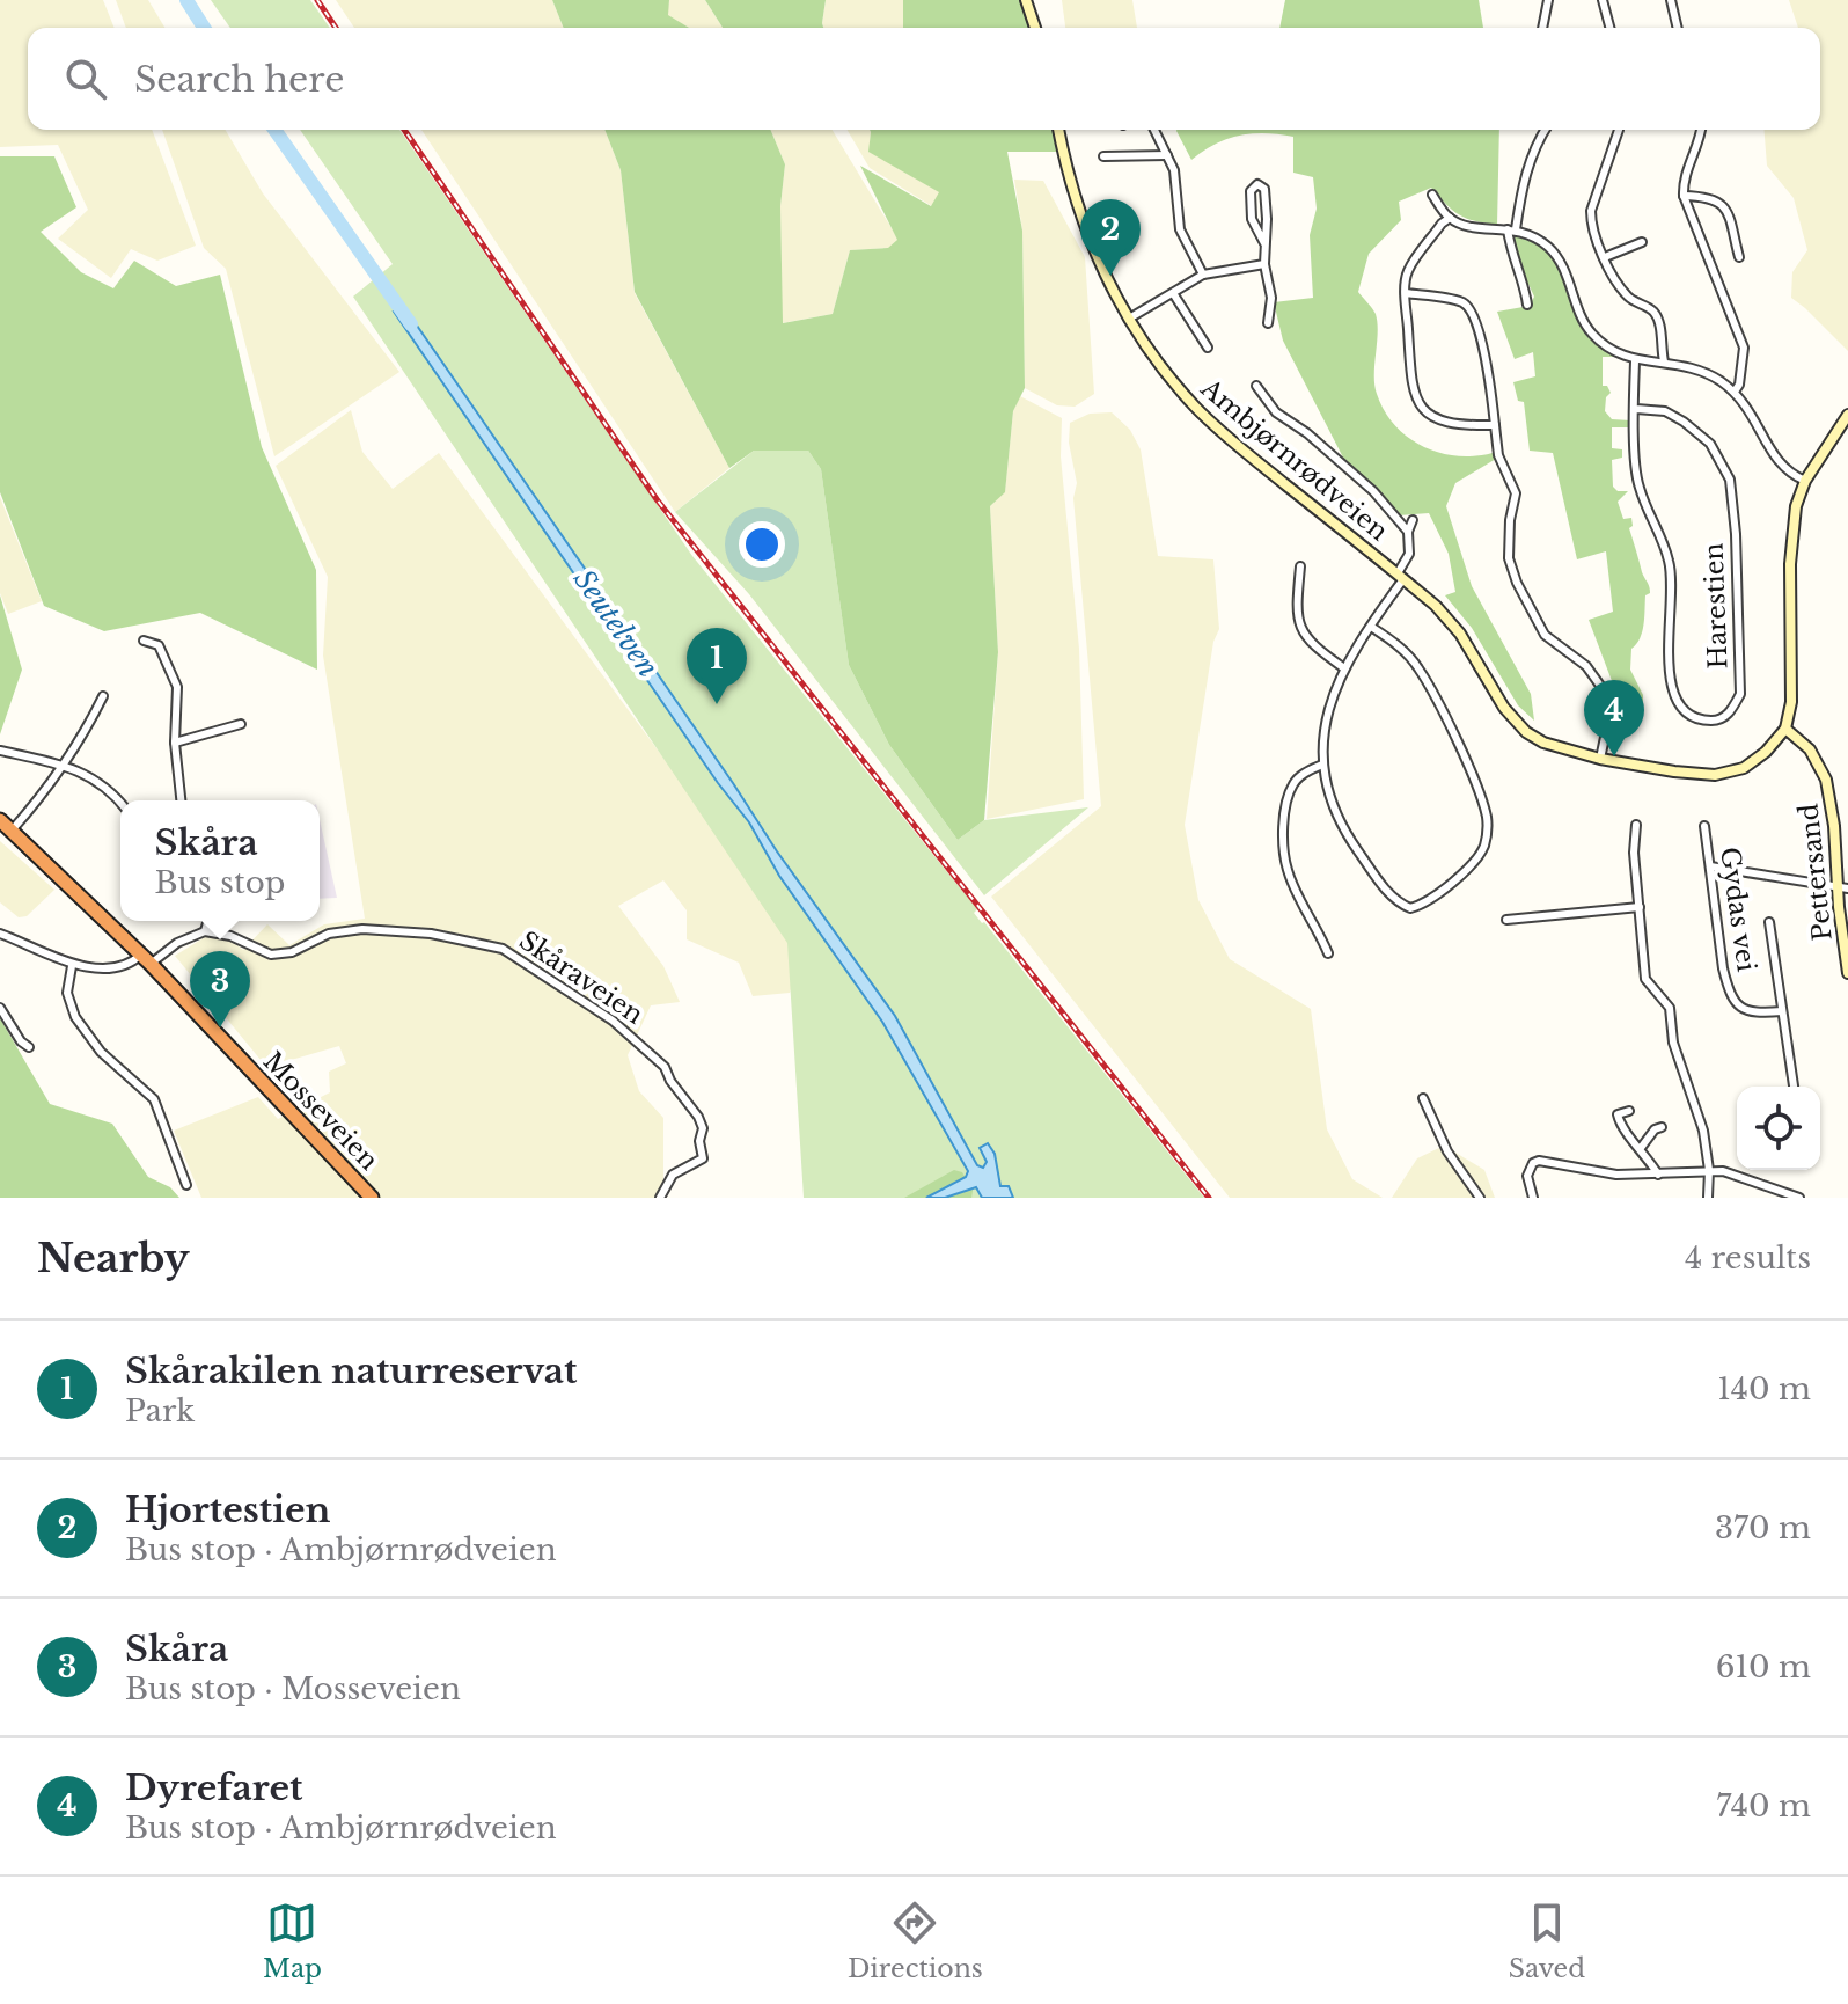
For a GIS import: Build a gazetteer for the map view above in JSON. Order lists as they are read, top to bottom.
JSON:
{
  "streets": {
    "highway": ["Mosseveien"],
    "street": [
      "Ambjørnrødveien",
      "Harestien",
      "Pettersand",
      "Gydas vei",
      "Skåraveien"
    ]
  },
  "crossings": [
    ["Ambjørnrødveien", "Pettersand"]
  ],
  "water": ["Seutelven"],
  "page": {
    "search": "Search here",
    "pins": [
      "2",
      "1",
      "4",
      "3"
    ],
    "popup": ["Skåra", "Bus stop"],
    "heading": ["Nearby", "4 results"],
    "list": [
      {
        "mark": "1",
        "name": "Skårakilen naturreservat",
        "note": "Park",
        "value": "140 m"
      },
      {
        "mark": "2",
        "name": "Hjortestien",
        "note": "Bus stop · Ambjørnrødveien",
        "value": "370 m"
      },
      {
        "mark": "3",
        "name": "Skåra",
        "note": "Bus stop · Mosseveien",
        "value": "610 m"
      },
      {
        "mark": "4",
        "name": "Dyrefaret",
        "note": "Bus stop · Ambjørnrødveien",
        "value": "740 m"
      }
    ],
    "nav": ["Map", "Directions", "Saved"]
  }
}
